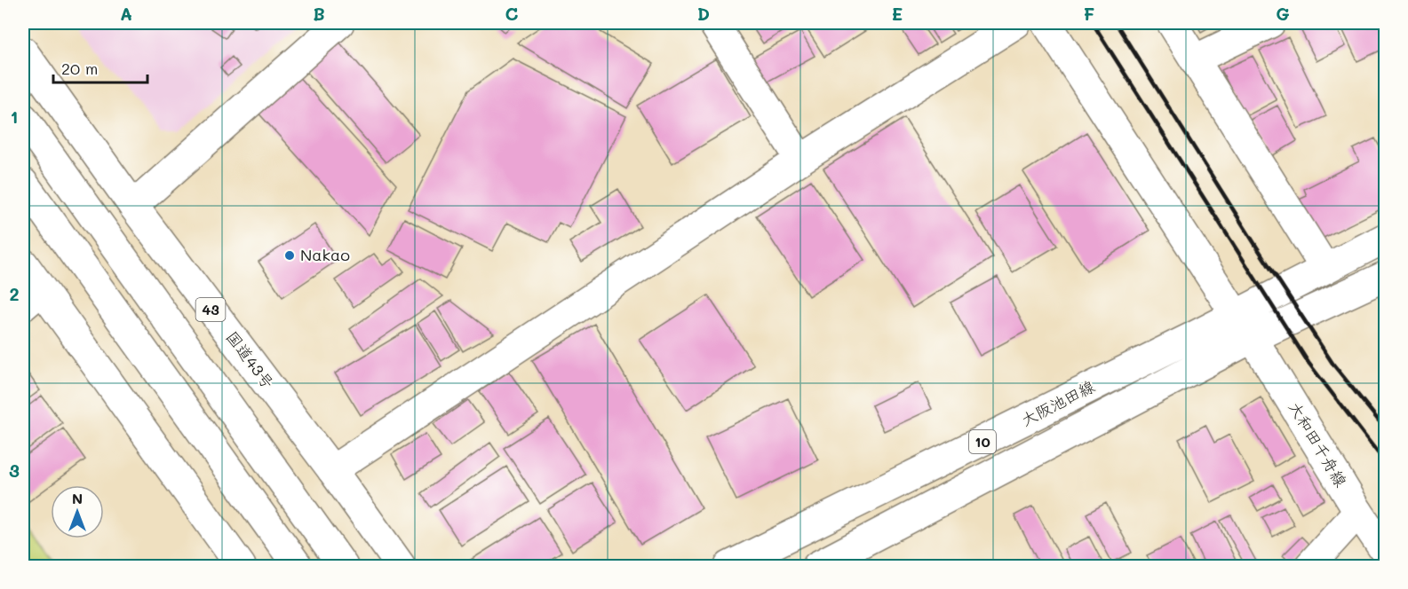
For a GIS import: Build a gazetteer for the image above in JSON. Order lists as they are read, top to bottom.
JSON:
{
  "streets": {
    "main road": [
      "43",
      "国道43号",
      "大阪池田線",
      "10",
      "大和田千舟線"
    ]
  },
  "crossings": [
    ["大阪池田線", "大和田千舟線"]
  ],
  "places": ["Nakao"],
  "scale_bar": "20 m",
  "north": "top",
  "grid": {
    "columns": [
      "A",
      "B",
      "C",
      "D",
      "E",
      "F",
      "G"
    ],
    "rows": ["1", "2", "3"]
  }
}
